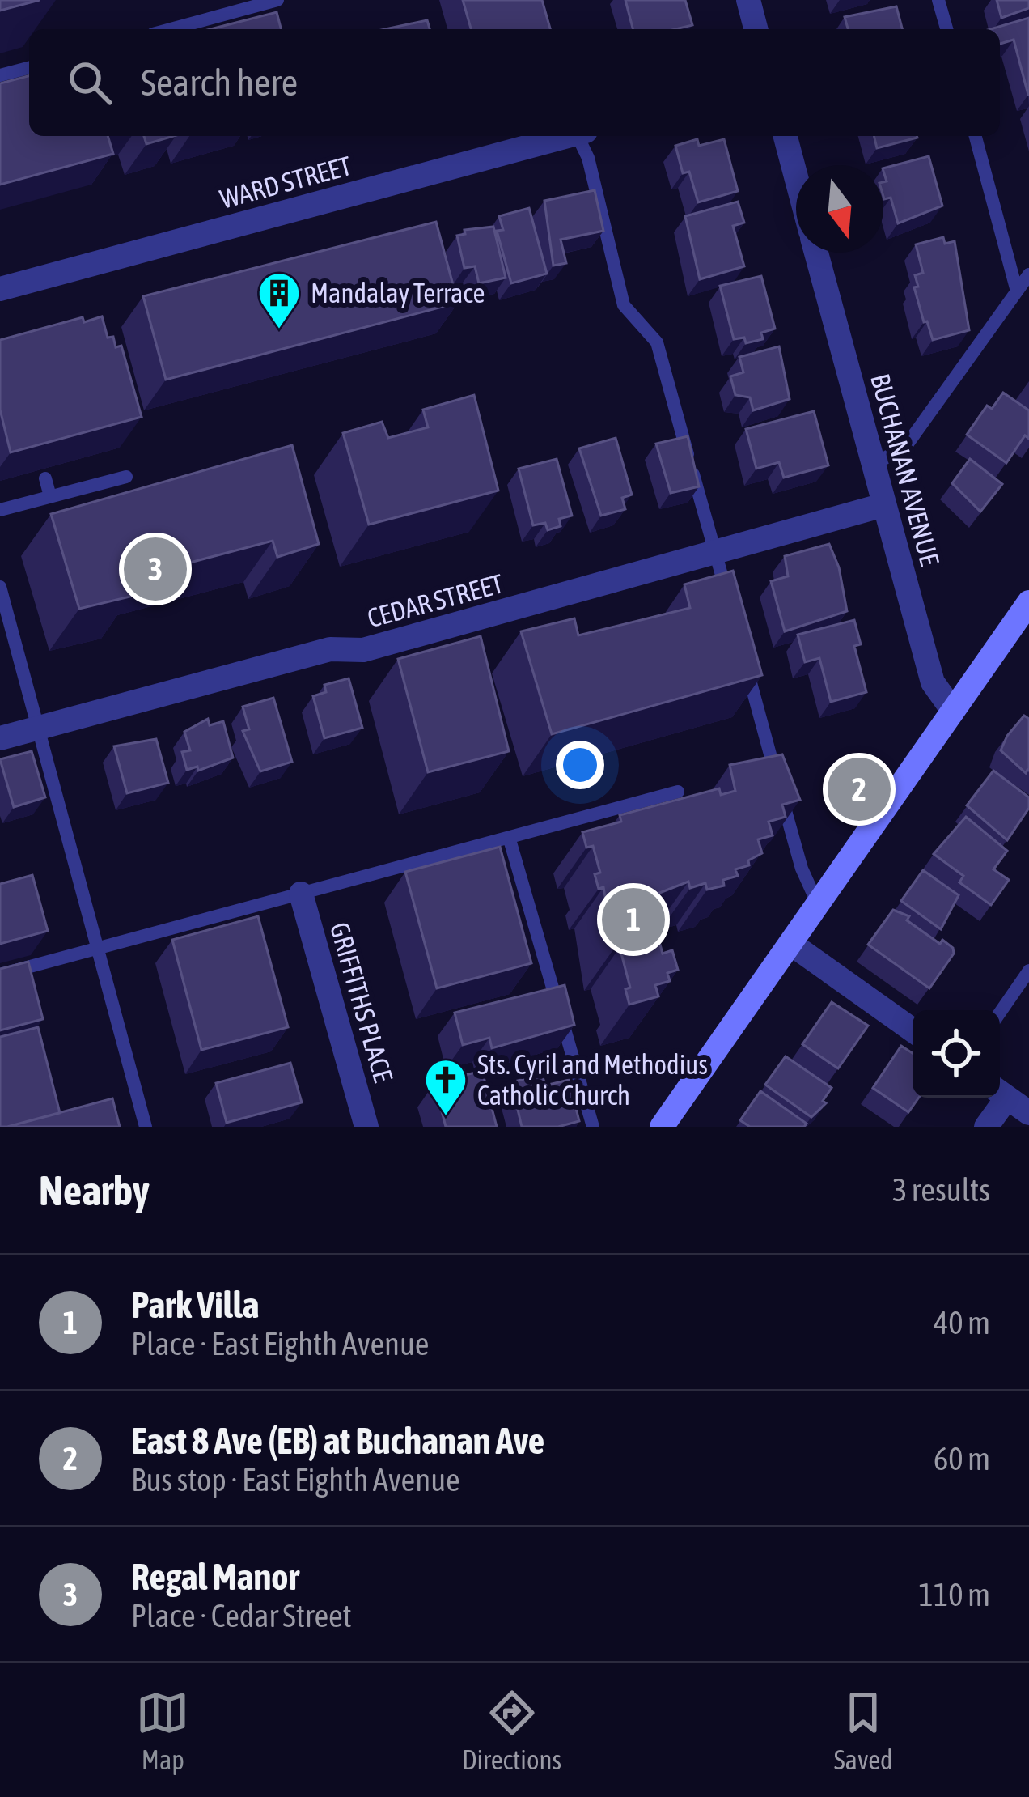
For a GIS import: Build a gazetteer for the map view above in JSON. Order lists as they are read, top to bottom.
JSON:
{
  "streets": {
    "street": [
      "WARD STREET",
      "BUCHANAN AVENUE",
      "CEDAR STREET",
      "GRIFFITHS PLACE"
    ]
  },
  "crossings": [
    ["BUCHANAN AVENUE", "CEDAR STREET"]
  ],
  "places": {
    "building": ["Mandalay Terrace"],
    "church": ["Sts. Cyril and Methodius Catholic Church"]
  },
  "north": "bottom",
  "page": {
    "search": "Search here",
    "pins": ["3", "2", "1"],
    "heading": ["Nearby", "3 results"],
    "list": [
      {
        "mark": "1",
        "name": "Park Villa",
        "note": "Place · East Eighth Avenue",
        "value": "40 m"
      },
      {
        "mark": "2",
        "name": "East 8 Ave (EB) at Buchanan Ave",
        "note": "Bus stop · East Eighth Avenue",
        "value": "60 m"
      },
      {
        "mark": "3",
        "name": "Regal Manor",
        "note": "Place · Cedar Street",
        "value": "110 m"
      }
    ],
    "nav": ["Map", "Directions", "Saved"]
  }
}
